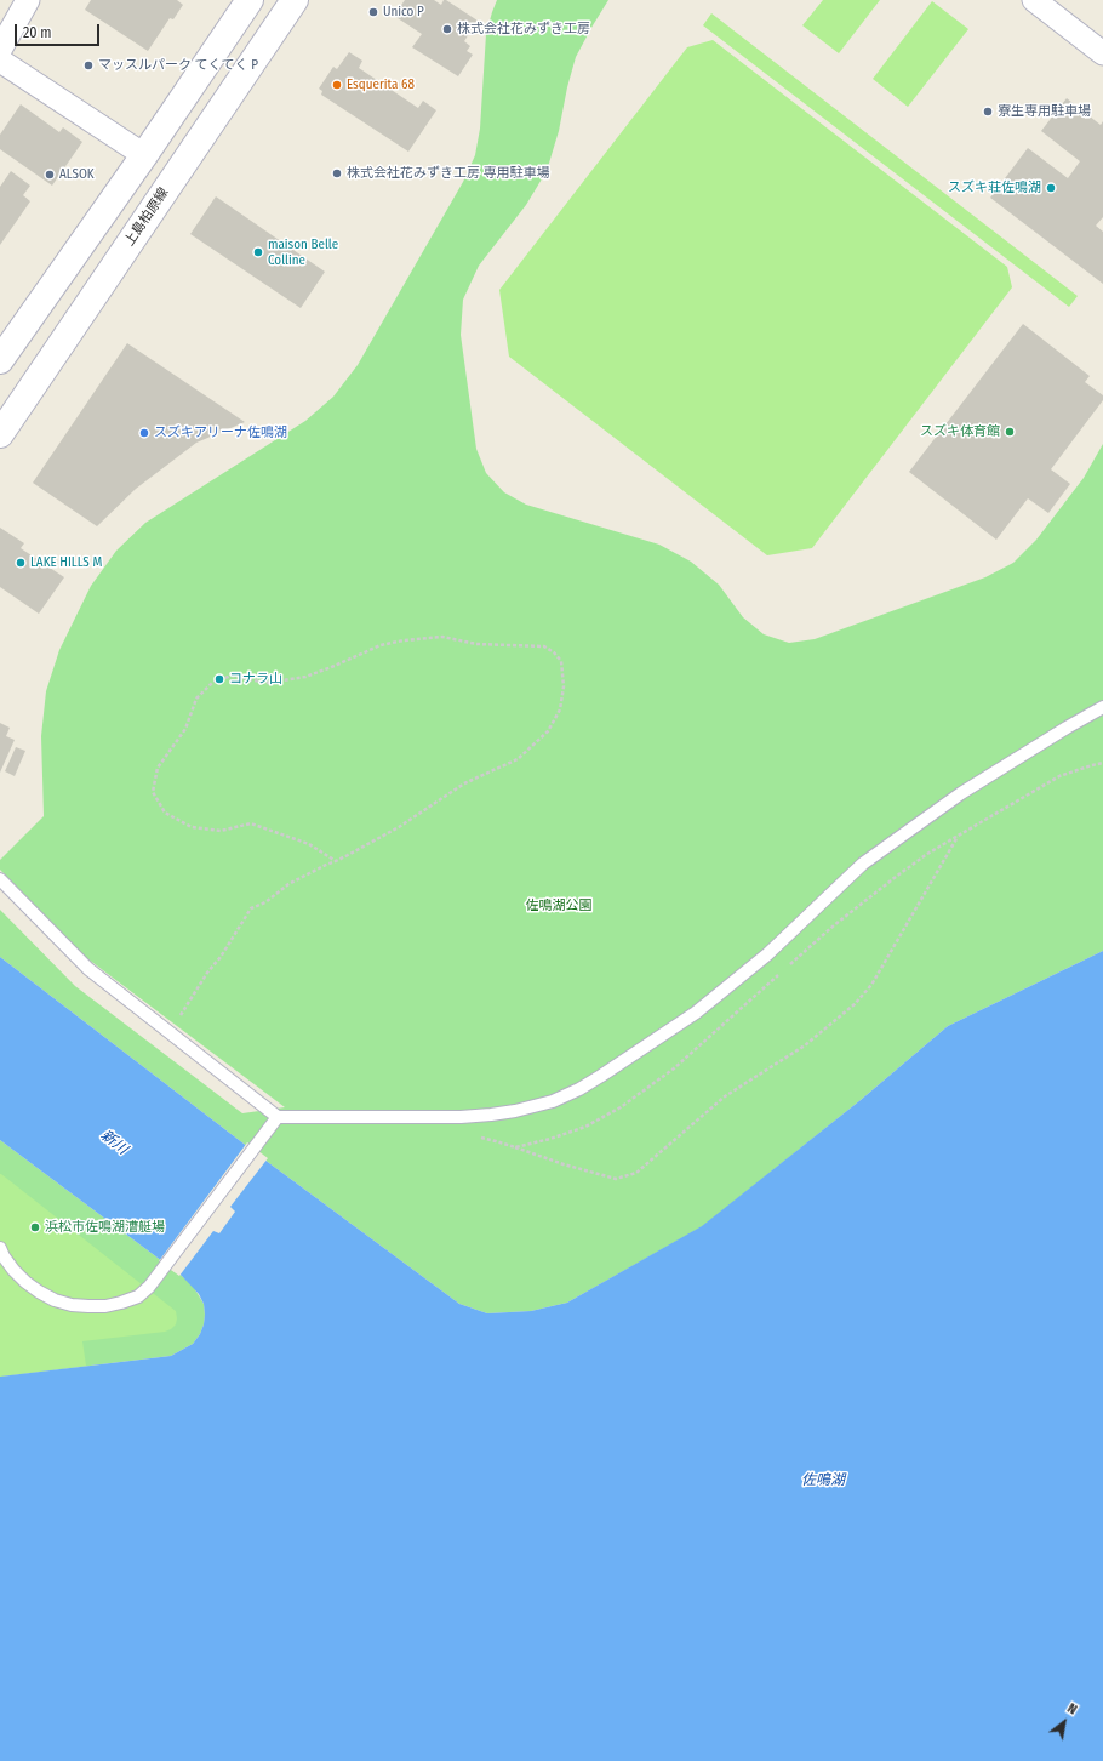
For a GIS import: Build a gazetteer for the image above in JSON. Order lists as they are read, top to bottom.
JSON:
{
  "streets": {
    "street": ["上島柏原線"]
  },
  "water": ["新川", "佐鳴湖"],
  "parks": ["佐鳴湖公園"],
  "places": [
    "Unico P",
    "株式会社花みずき工房",
    "マッスルパーク てくてく P",
    "Esquerita 68",
    "寮生専用駐車場",
    "株式会社花みずき工房 専用駐車場",
    "ALSOK",
    "スズキ荘佐鳴湖",
    "maison Belle Colline",
    "スズキ体育館",
    "スズキアリーナ佐鳴湖",
    "LAKE HILLS M",
    "コナラ山",
    "浜松市佐鳴湖漕艇場"
  ],
  "scale_bar": "20 m",
  "north": "top right"
}
